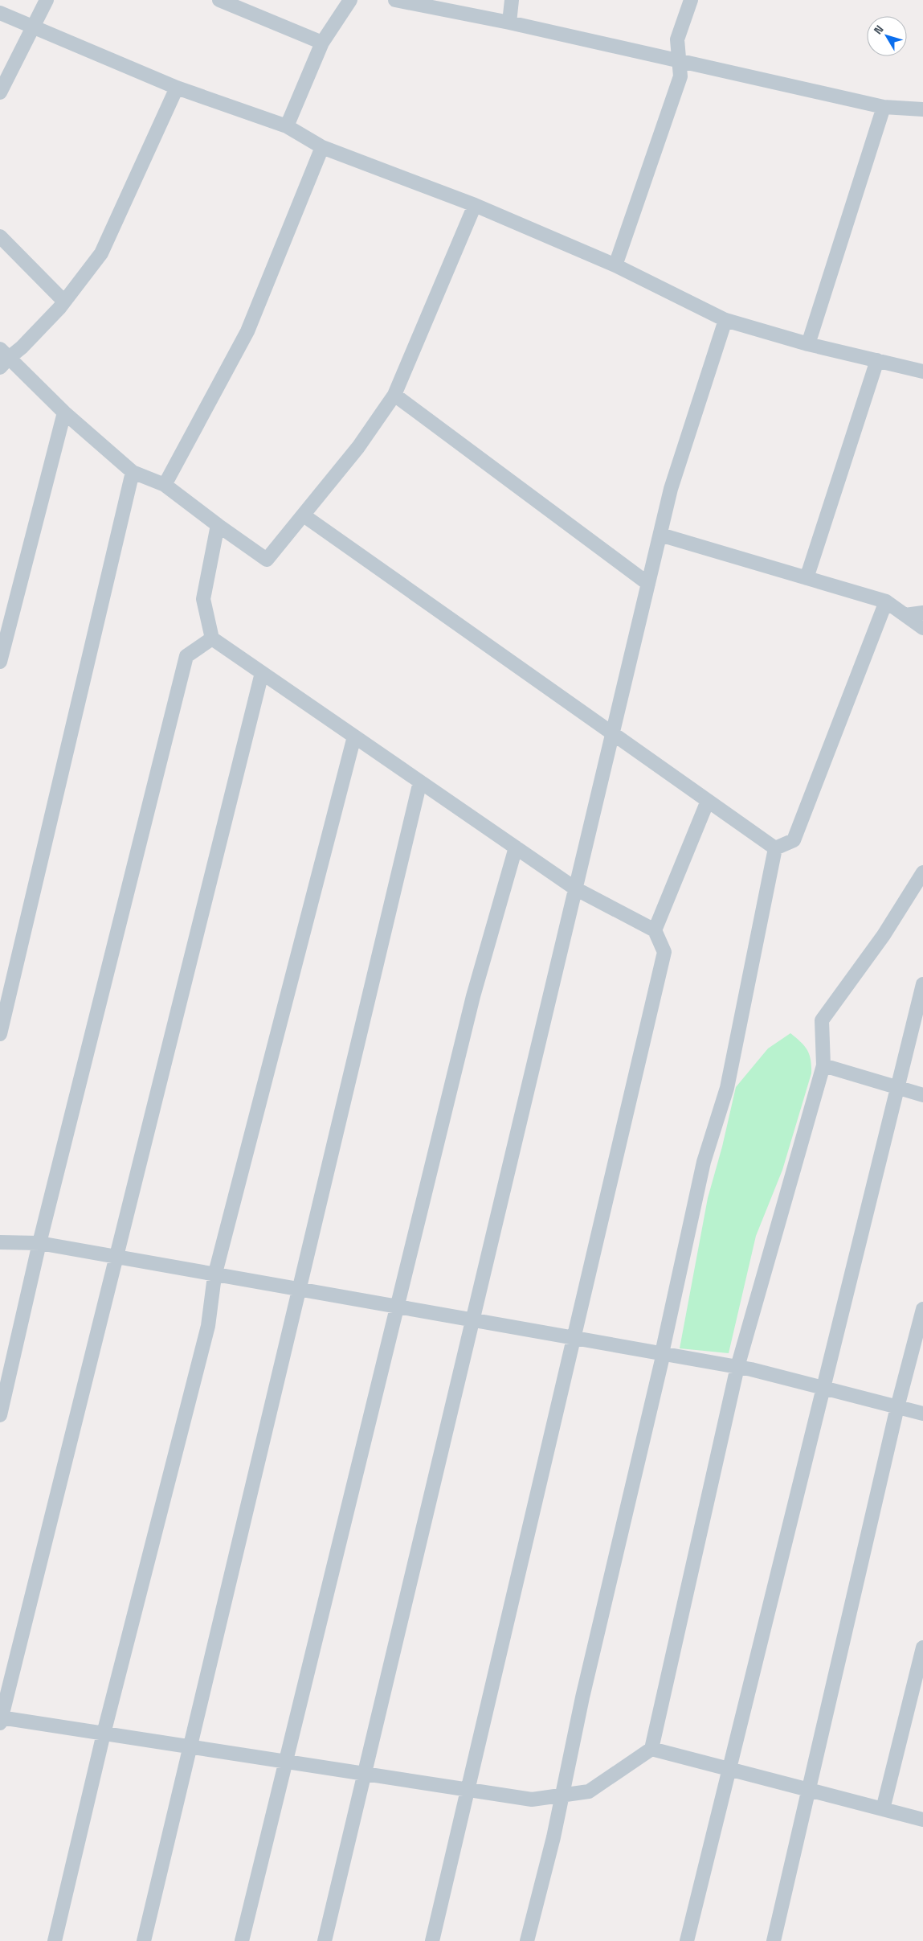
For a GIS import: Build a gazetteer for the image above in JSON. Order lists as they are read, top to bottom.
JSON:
{
  "north": "top left"
}
